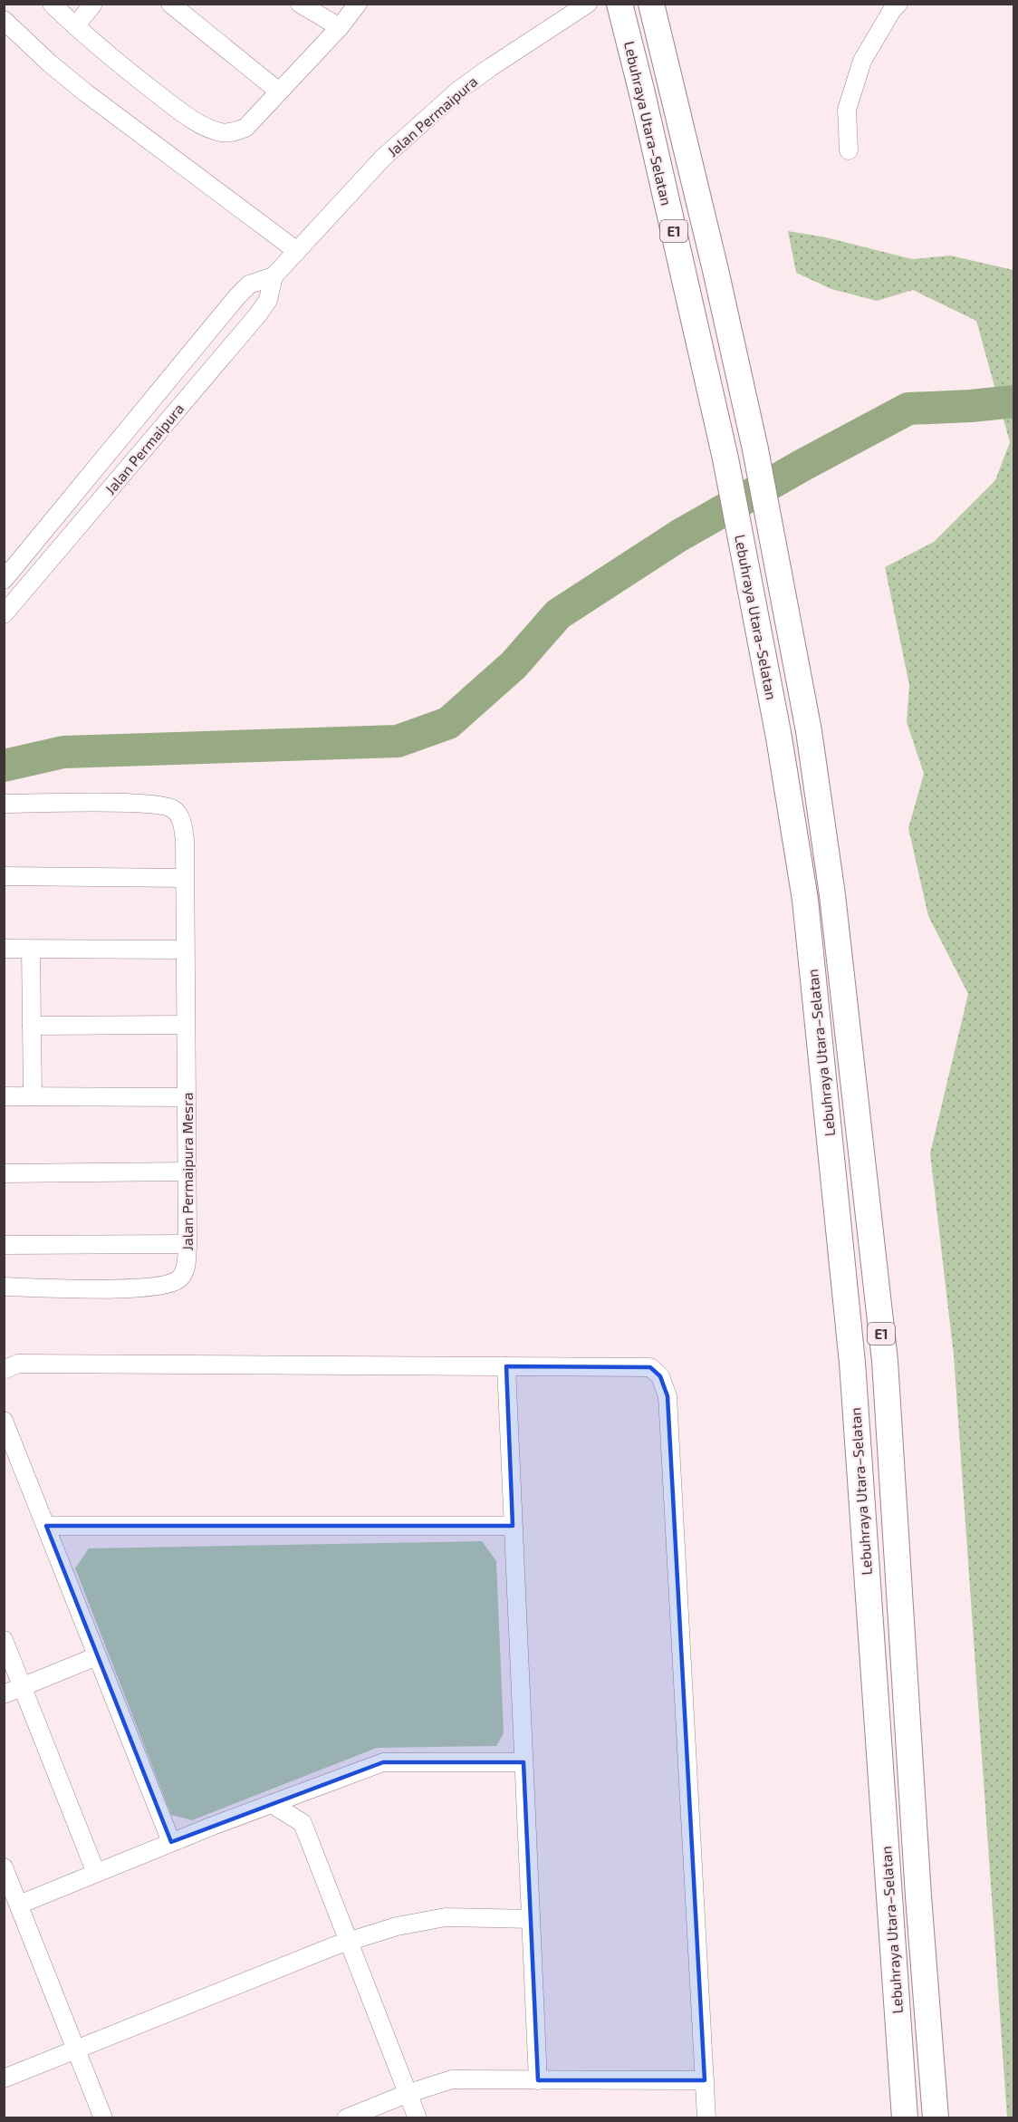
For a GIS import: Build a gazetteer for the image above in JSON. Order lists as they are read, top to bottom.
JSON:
{
  "streets": {
    "highway": ["Lebuhraya Utara–Selatan", "E1"],
    "street": ["Jalan Permaipura", "Jalan Permaipura Mesra"]
  }
}
